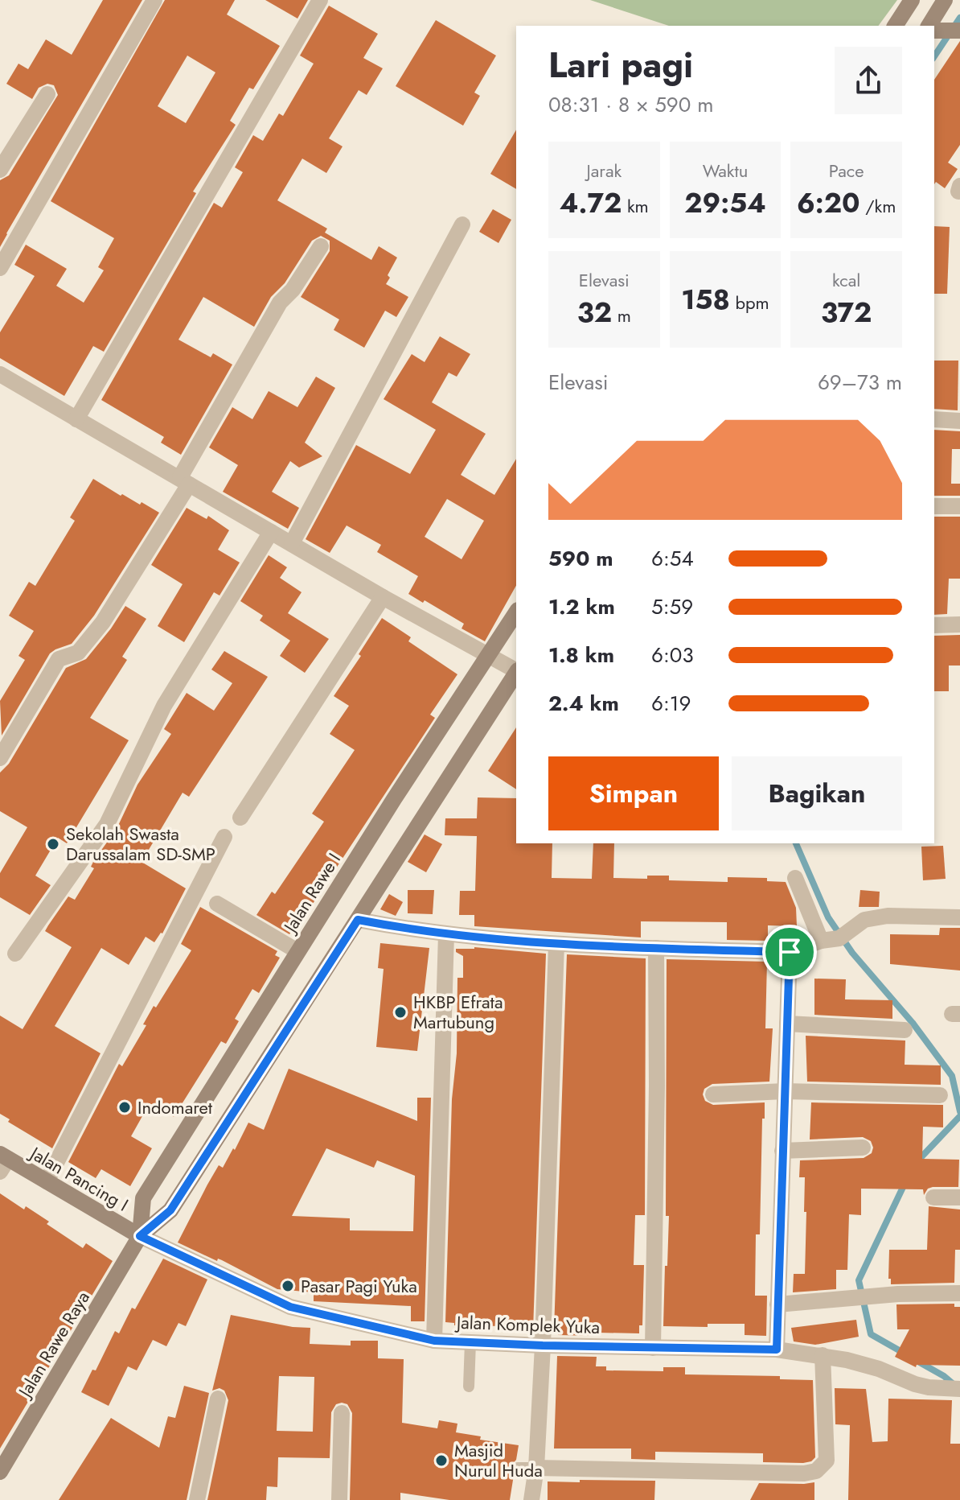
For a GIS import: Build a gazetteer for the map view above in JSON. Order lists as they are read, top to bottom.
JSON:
{
  "streets": {
    "main road": ["Jalan Rawe I", "Jalan Pancing I", "Jalan Rawe Raya"],
    "street": ["Jalan Komplek Yuka"]
  },
  "crossings": [
    ["Jalan Rawe I", "Jalan Pancing I"],
    ["Jalan Rawe I", "Jalan Komplek Yuka"],
    ["Jalan Rawe I", "Jalan Rawe Raya"],
    ["Jalan Pancing I", "Jalan Komplek Yuka"],
    ["Jalan Pancing I", "Jalan Rawe Raya"],
    ["Jalan Komplek Yuka", "Jalan Rawe Raya"]
  ],
  "places": [
    "Sekolah Swasta Darussalam SD-SMP",
    "HKBP Efrata Martubung",
    "Indomaret",
    "Pasar Pagi Yuka",
    "Masjid Nurul Huda"
  ],
  "page": {
    "heading": ["Lari pagi", "08:31 · 8 × 590 m"],
    "stats": [
      ["Jarak", "4.72 km"],
      ["Waktu", "29:54"],
      ["Pace", "6:20 /km"],
      ["Elevasi", "32 m"],
      ["158 bpm"],
      ["kcal", "372"]
    ],
    "chart": ["Elevasi", "69–73 m"],
    "list": [
      {
        "name": "590 m",
        "note": "6:54"
      },
      {
        "name": "1.2 km",
        "note": "5:59"
      },
      {
        "name": "1.8 km",
        "note": "6:03"
      },
      {
        "name": "2.4 km",
        "note": "6:19"
      }
    ],
    "buttons": ["Simpan", "Bagikan"]
  }
}
